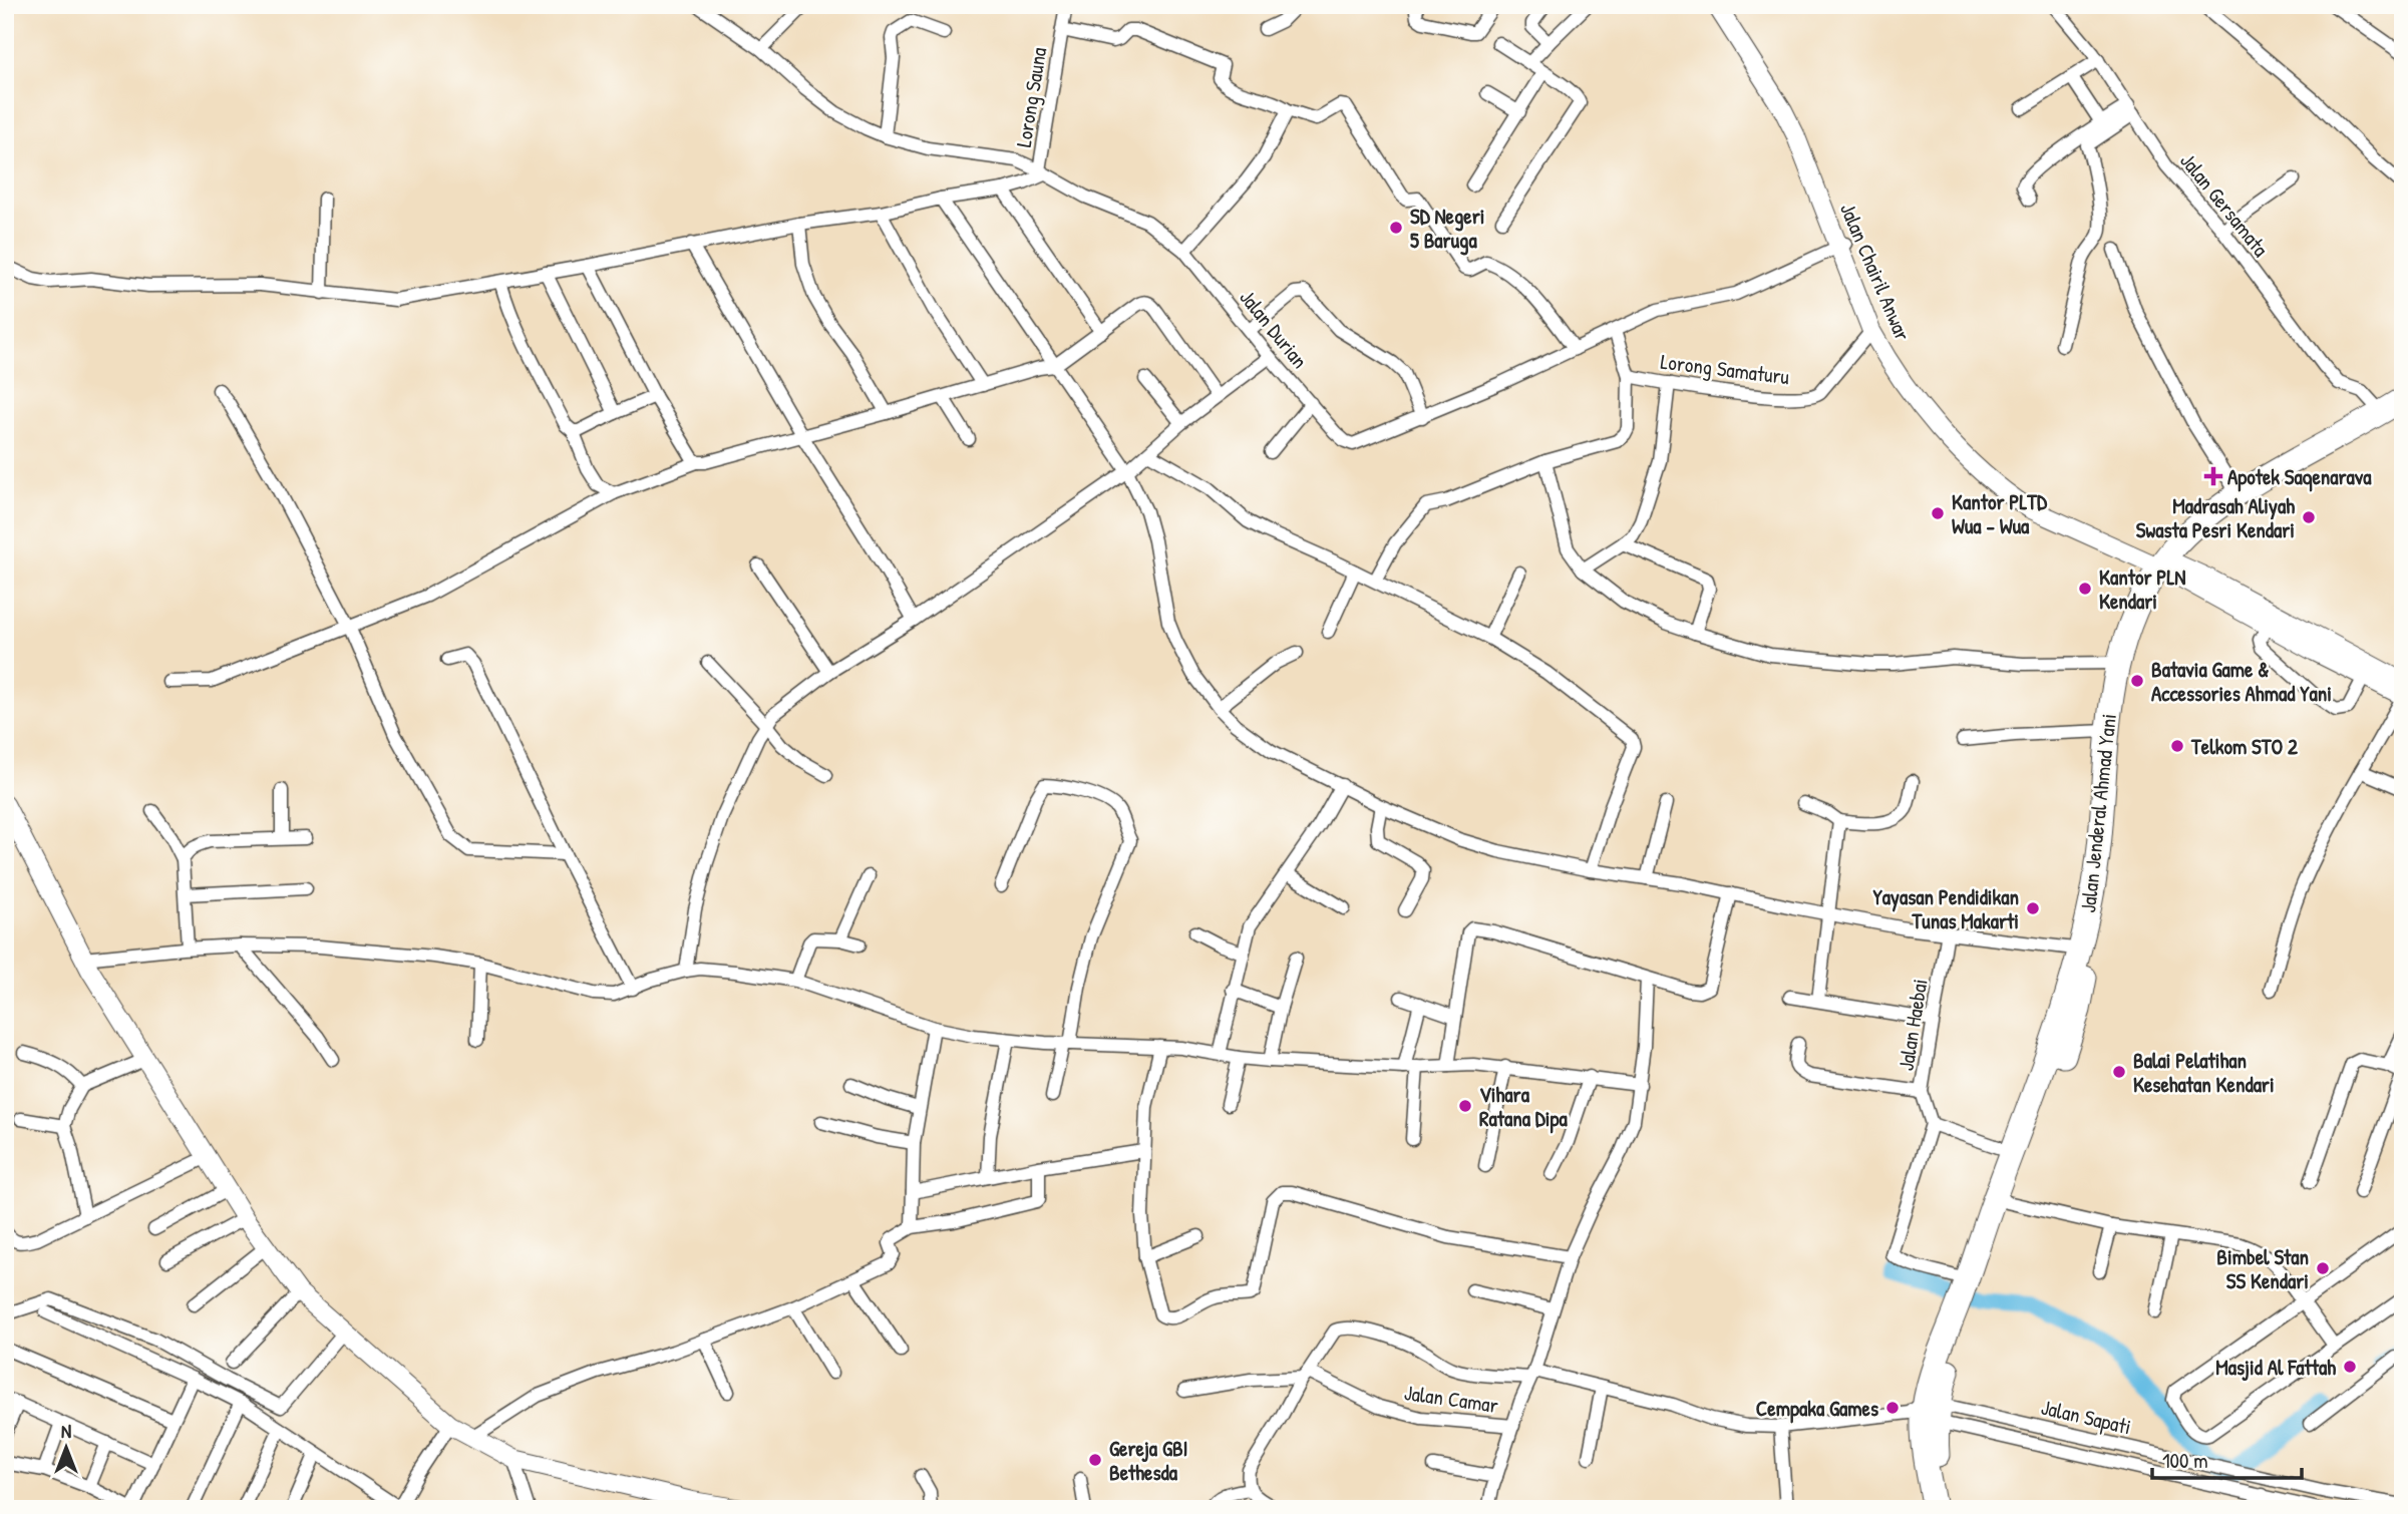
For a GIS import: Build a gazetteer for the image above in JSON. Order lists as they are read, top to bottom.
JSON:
{
  "streets": {
    "highway": ["Jalan Jenderal Ahmad Yani"],
    "main road": ["Jalan Chairil Anwar"],
    "street": [
      "Lorong Sauna",
      "Jalan Gersamata",
      "Jalan Durian",
      "Lorong Samaturu",
      "Jalan Haebai",
      "Jalan Camar",
      "Jalan Sapati"
    ]
  },
  "crossings": [
    ["Lorong Sauna", "Jalan Durian"],
    ["Jalan Gersamata", "Jalan Jenderal Ahmad Yani"],
    ["Jalan Chairil Anwar", "Jalan Durian"],
    ["Jalan Chairil Anwar", "Lorong Samaturu"],
    ["Jalan Chairil Anwar", "Jalan Jenderal Ahmad Yani"],
    ["Jalan Jenderal Ahmad Yani", "Jalan Sapati"]
  ],
  "places": {
    "other": [
      "SD Negeri 5 Baruga",
      "Kantor PLTD Wua - Wua",
      "Madrasah Aliyah Swasta Pesri Kendari",
      "Kantor PLN Kendari",
      "Batavia Game & Accessories Ahmad Yani",
      "Telkom STO 2",
      "Yayasan Pendidikan Tunas Makarti",
      "Balai Pelatihan Kesehatan Kendari",
      "Vihara Ratana Dipa",
      "Bimbel Stan SS Kendari",
      "Masjid Al Fattah",
      "Cempaka Games",
      "Gereja GBI Bethesda"
    ],
    "health": ["Apotek Saqenarava"]
  },
  "scale_bar": "100 m",
  "north": "top"
}
